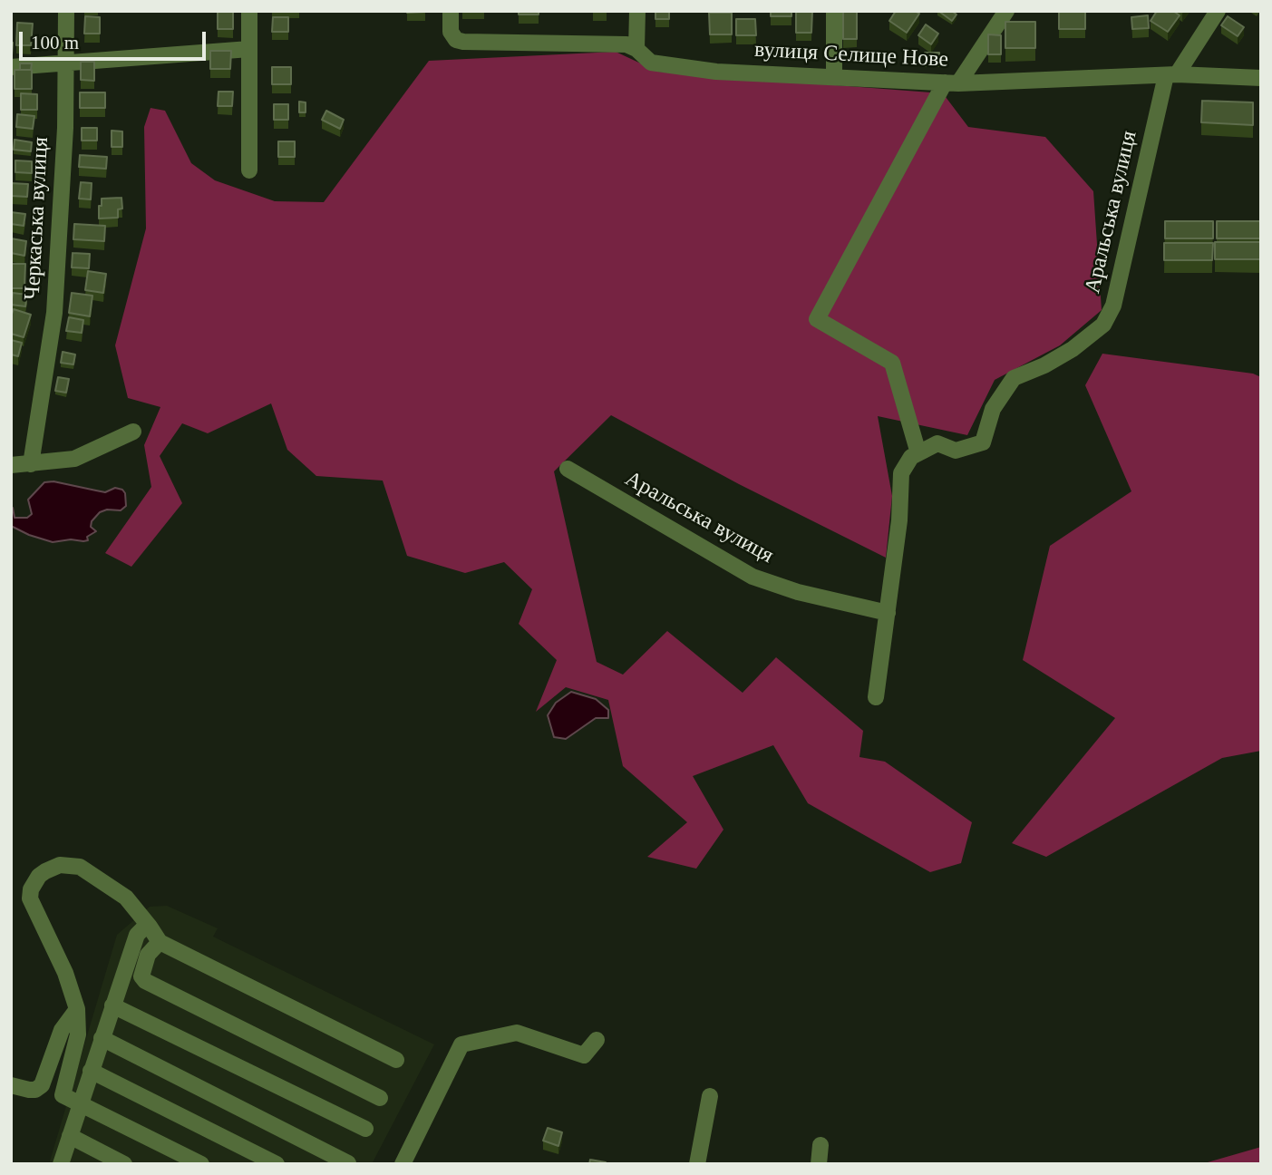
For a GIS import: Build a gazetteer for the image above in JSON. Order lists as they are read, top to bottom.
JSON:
{
  "streets": {
    "street": ["вулиця Селище Нове", "Аральська вулиця", "Черкаська вулиця"]
  },
  "crossings": [
    ["вулиця Селище Нове", "Аральська вулиця"]
  ],
  "scale_bar": "100 m"
}
